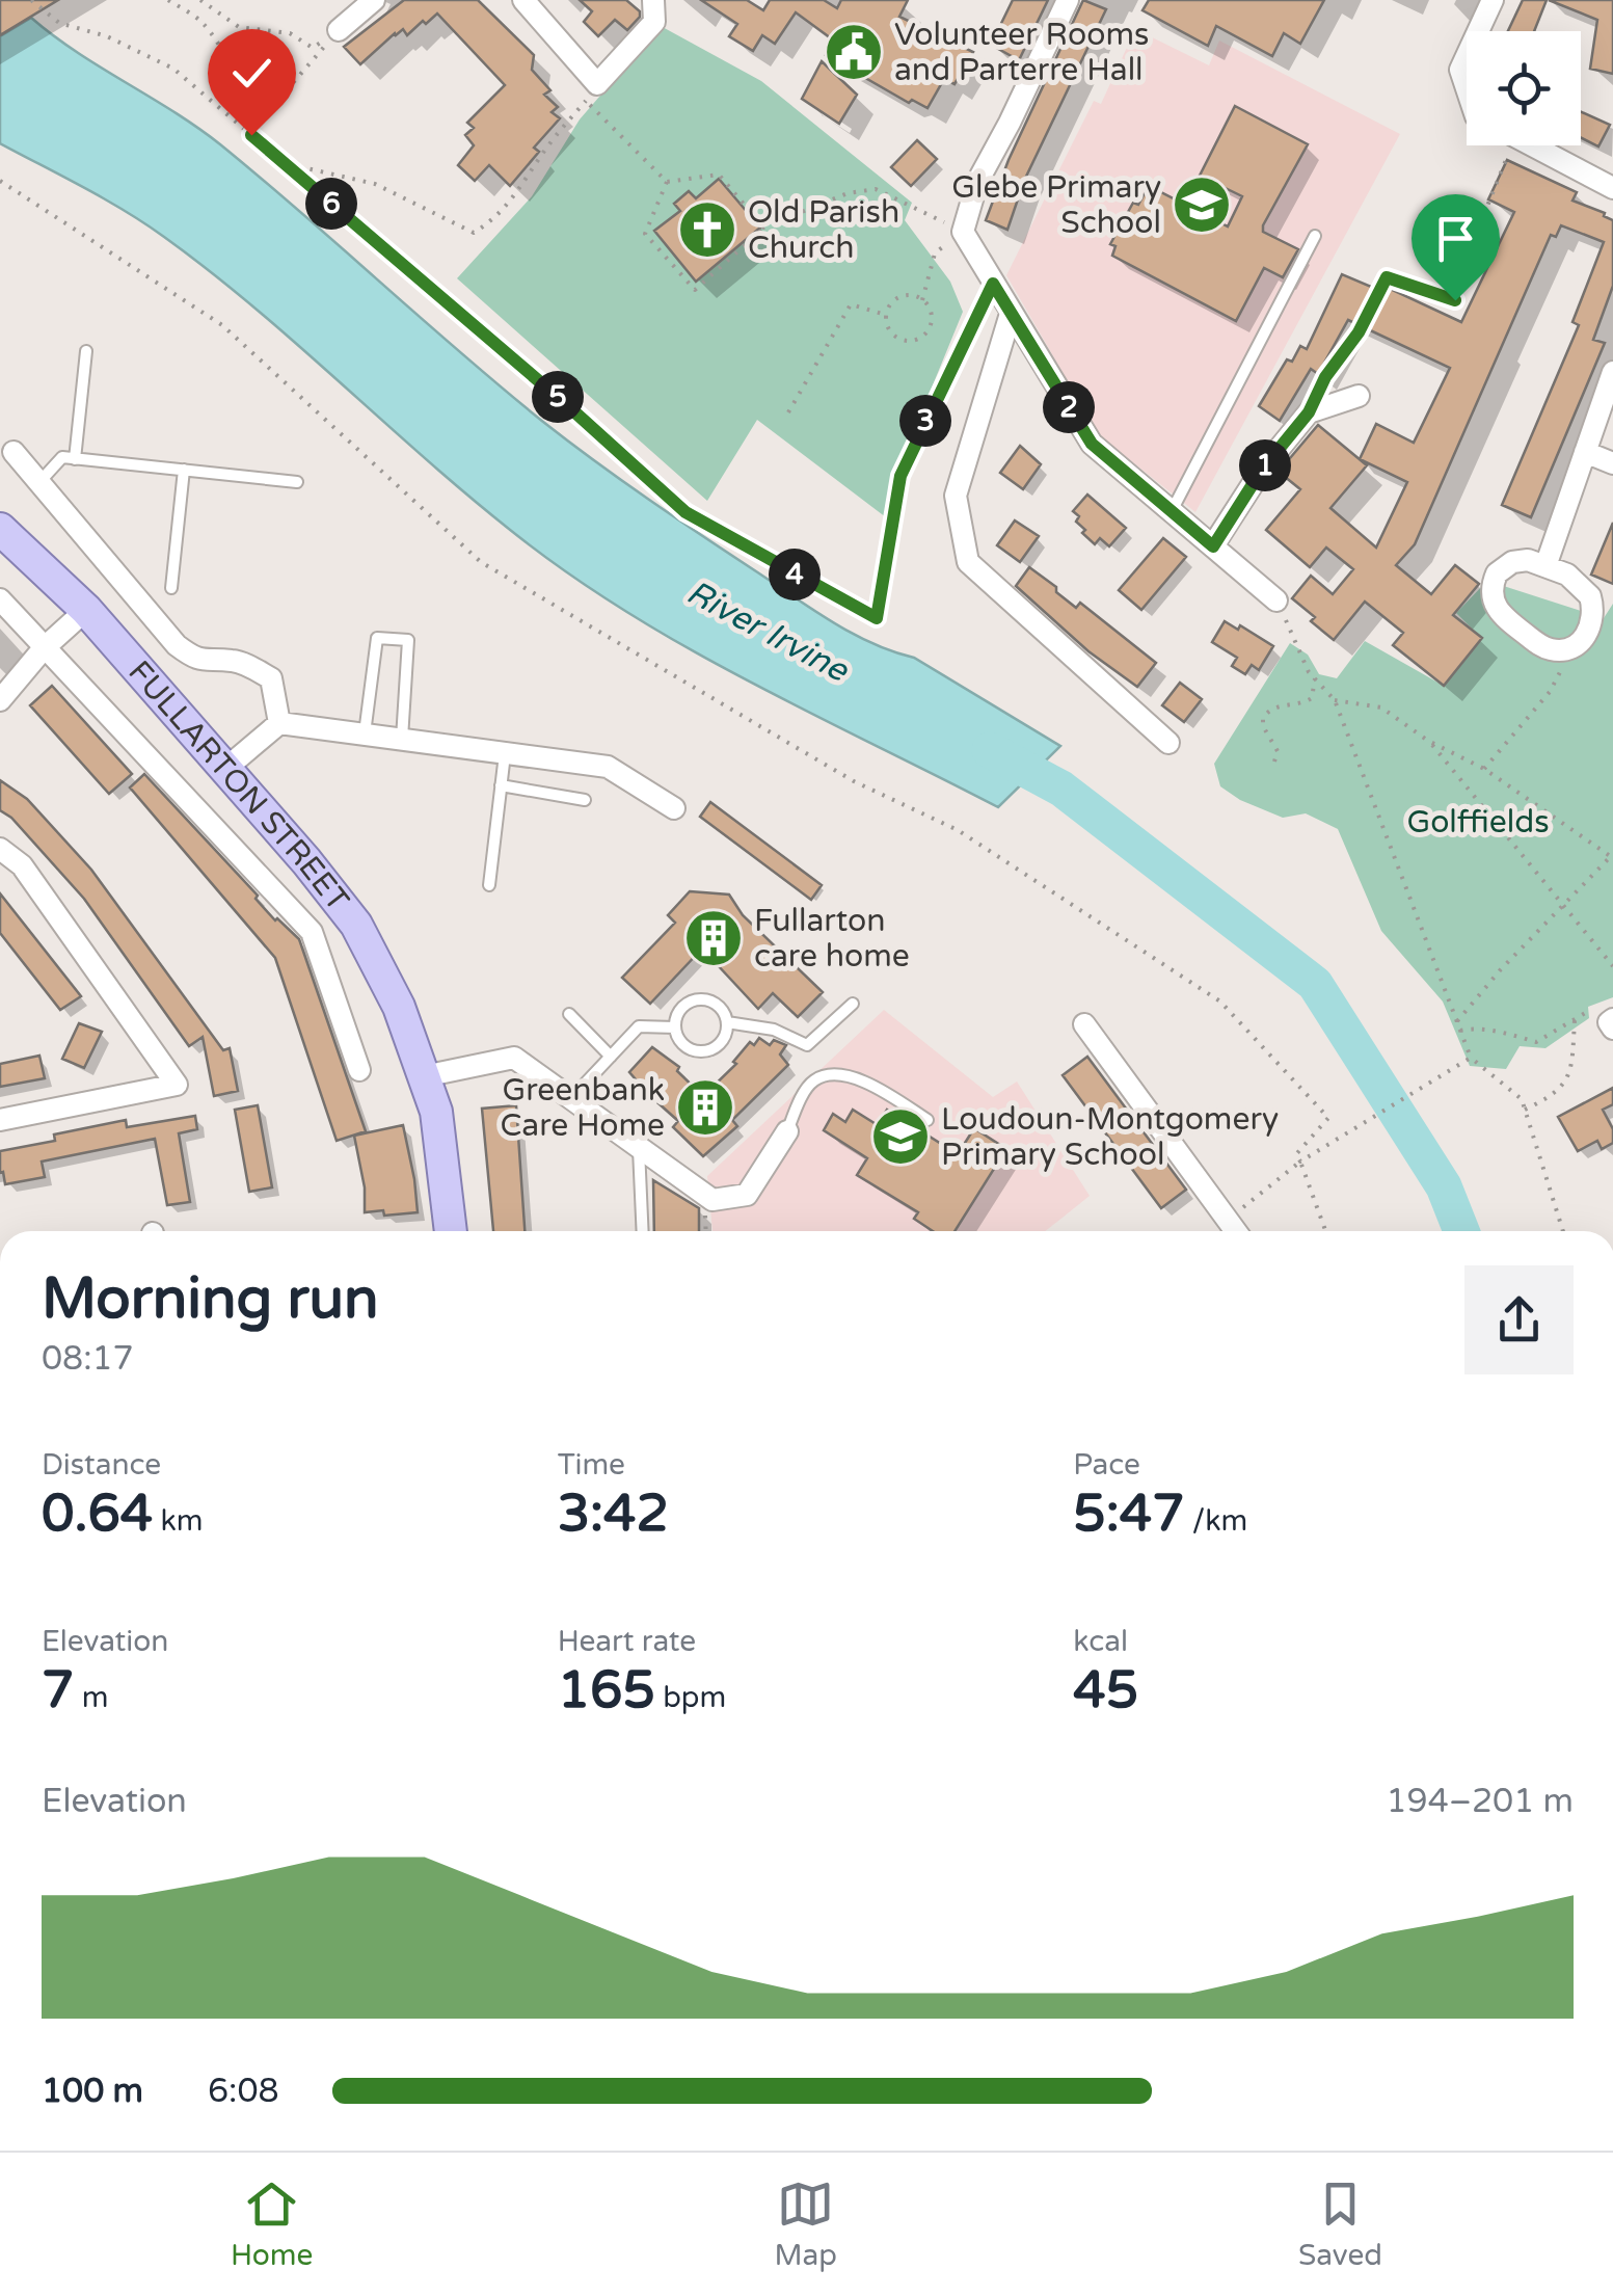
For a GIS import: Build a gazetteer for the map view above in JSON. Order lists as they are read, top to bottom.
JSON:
{
  "streets": {
    "main road": ["FULLARTON STREET"]
  },
  "water": ["River Irvine"],
  "parks": ["Golffields"],
  "places": {
    "public building": ["Volunteer Rooms and Parterre Hall"],
    "school or university": ["Glebe Primary School", "Loudoun-Montgomery Primary School"],
    "church": ["Old Parish Church"],
    "building": ["Fullarton care home", "Greenbank Care Home"]
  },
  "page": {
    "pins": [
      "6",
      "5",
      "2",
      "3",
      "1",
      "4"
    ],
    "heading": ["Morning run", "08:17"],
    "stats": [
      ["Distance", "0.64 km"],
      ["Time", "3:42"],
      ["Pace", "5:47 /km"],
      ["Elevation", "7 m"],
      ["Heart rate", "165 bpm"],
      ["kcal", "45"]
    ],
    "chart": ["Elevation", "194–201 m"],
    "list": [
      {
        "name": "100 m",
        "note": "6:08"
      }
    ],
    "tabs": ["Home", "Map", "Saved"]
  }
}
